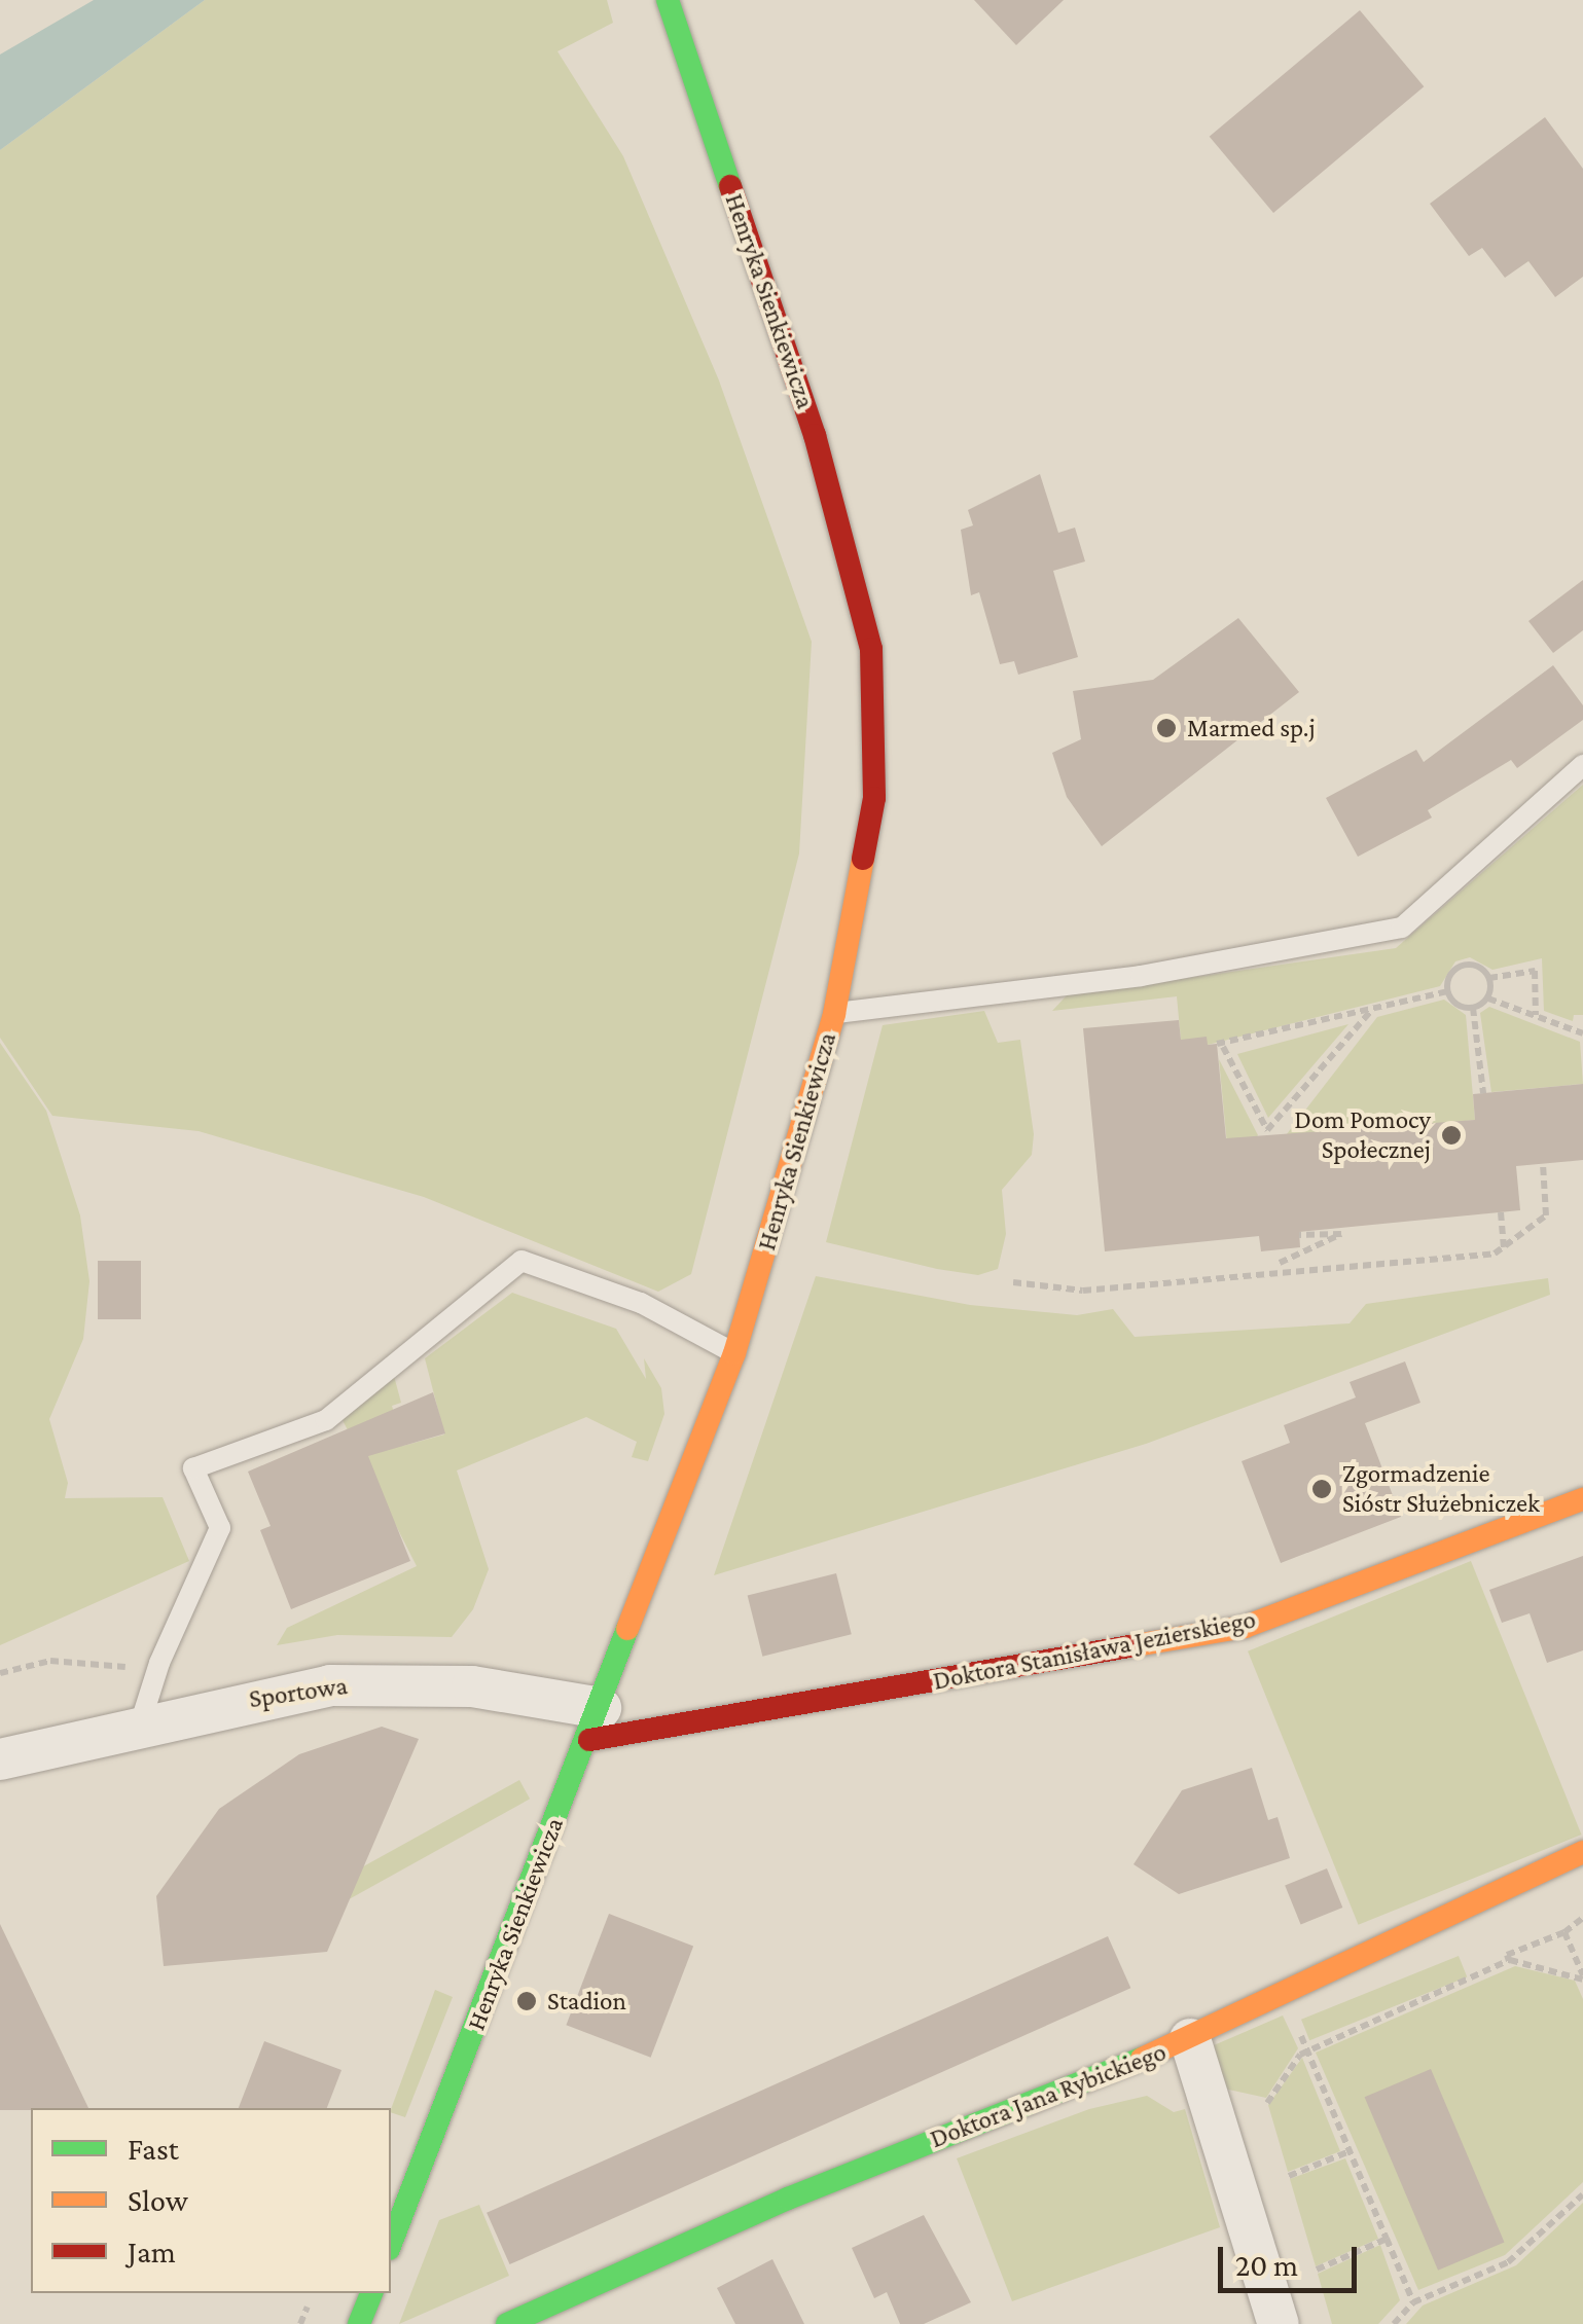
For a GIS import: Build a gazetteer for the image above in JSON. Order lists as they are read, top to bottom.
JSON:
{
  "streets": {
    "main road": ["Henryka Sienkiewicza", "Doktora Stanisława Jezierskiego", "Doktora Jana Rybickiego"],
    "street": ["Sportowa"]
  },
  "crossings": [
    ["Henryka Sienkiewicza", "Doktora Stanisława Jezierskiego"],
    ["Henryka Sienkiewicza", "Sportowa"],
    ["Doktora Stanisława Jezierskiego", "Sportowa"]
  ],
  "places": [
    "Marmed sp.j",
    "Dom Pomocy Społecznej",
    "Zgormadzenie Sióstr Służebniczek",
    "Stadion"
  ],
  "legend": ["Fast", "Slow", "Jam"],
  "scale_bar": "20 m"
}
